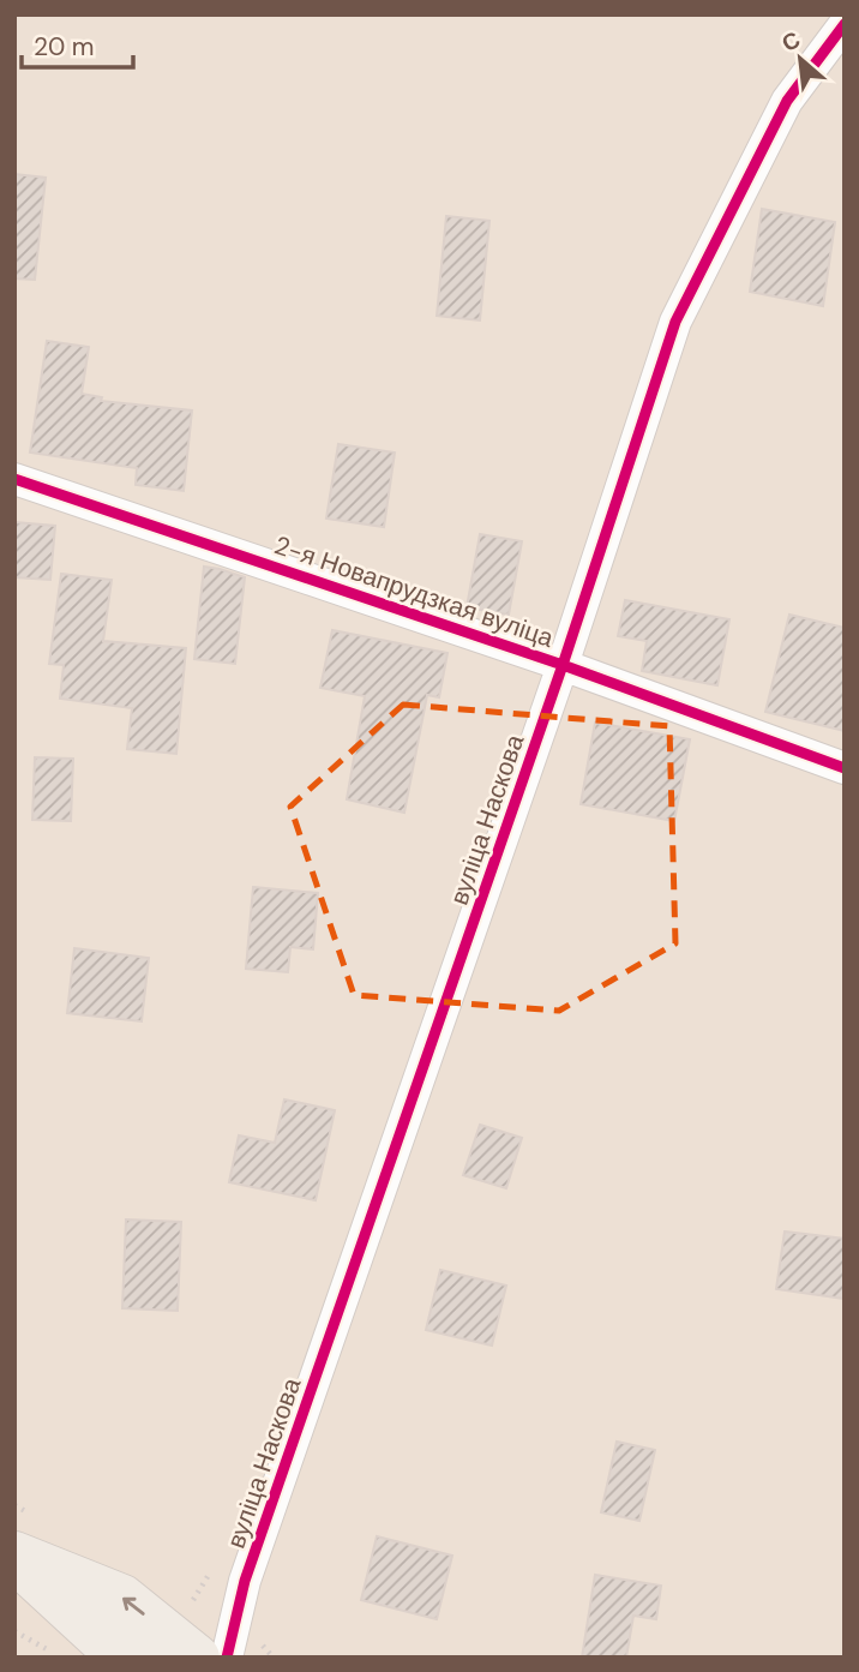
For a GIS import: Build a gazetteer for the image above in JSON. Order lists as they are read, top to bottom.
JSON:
{
  "streets": {
    "street": ["2-я Новапрудзкая вуліца", "вуліца Наскова"]
  },
  "crossings": [
    ["2-я Новапрудзкая вуліца", "вуліца Наскова"]
  ],
  "scale_bar": "20 m",
  "north": "top left"
}
